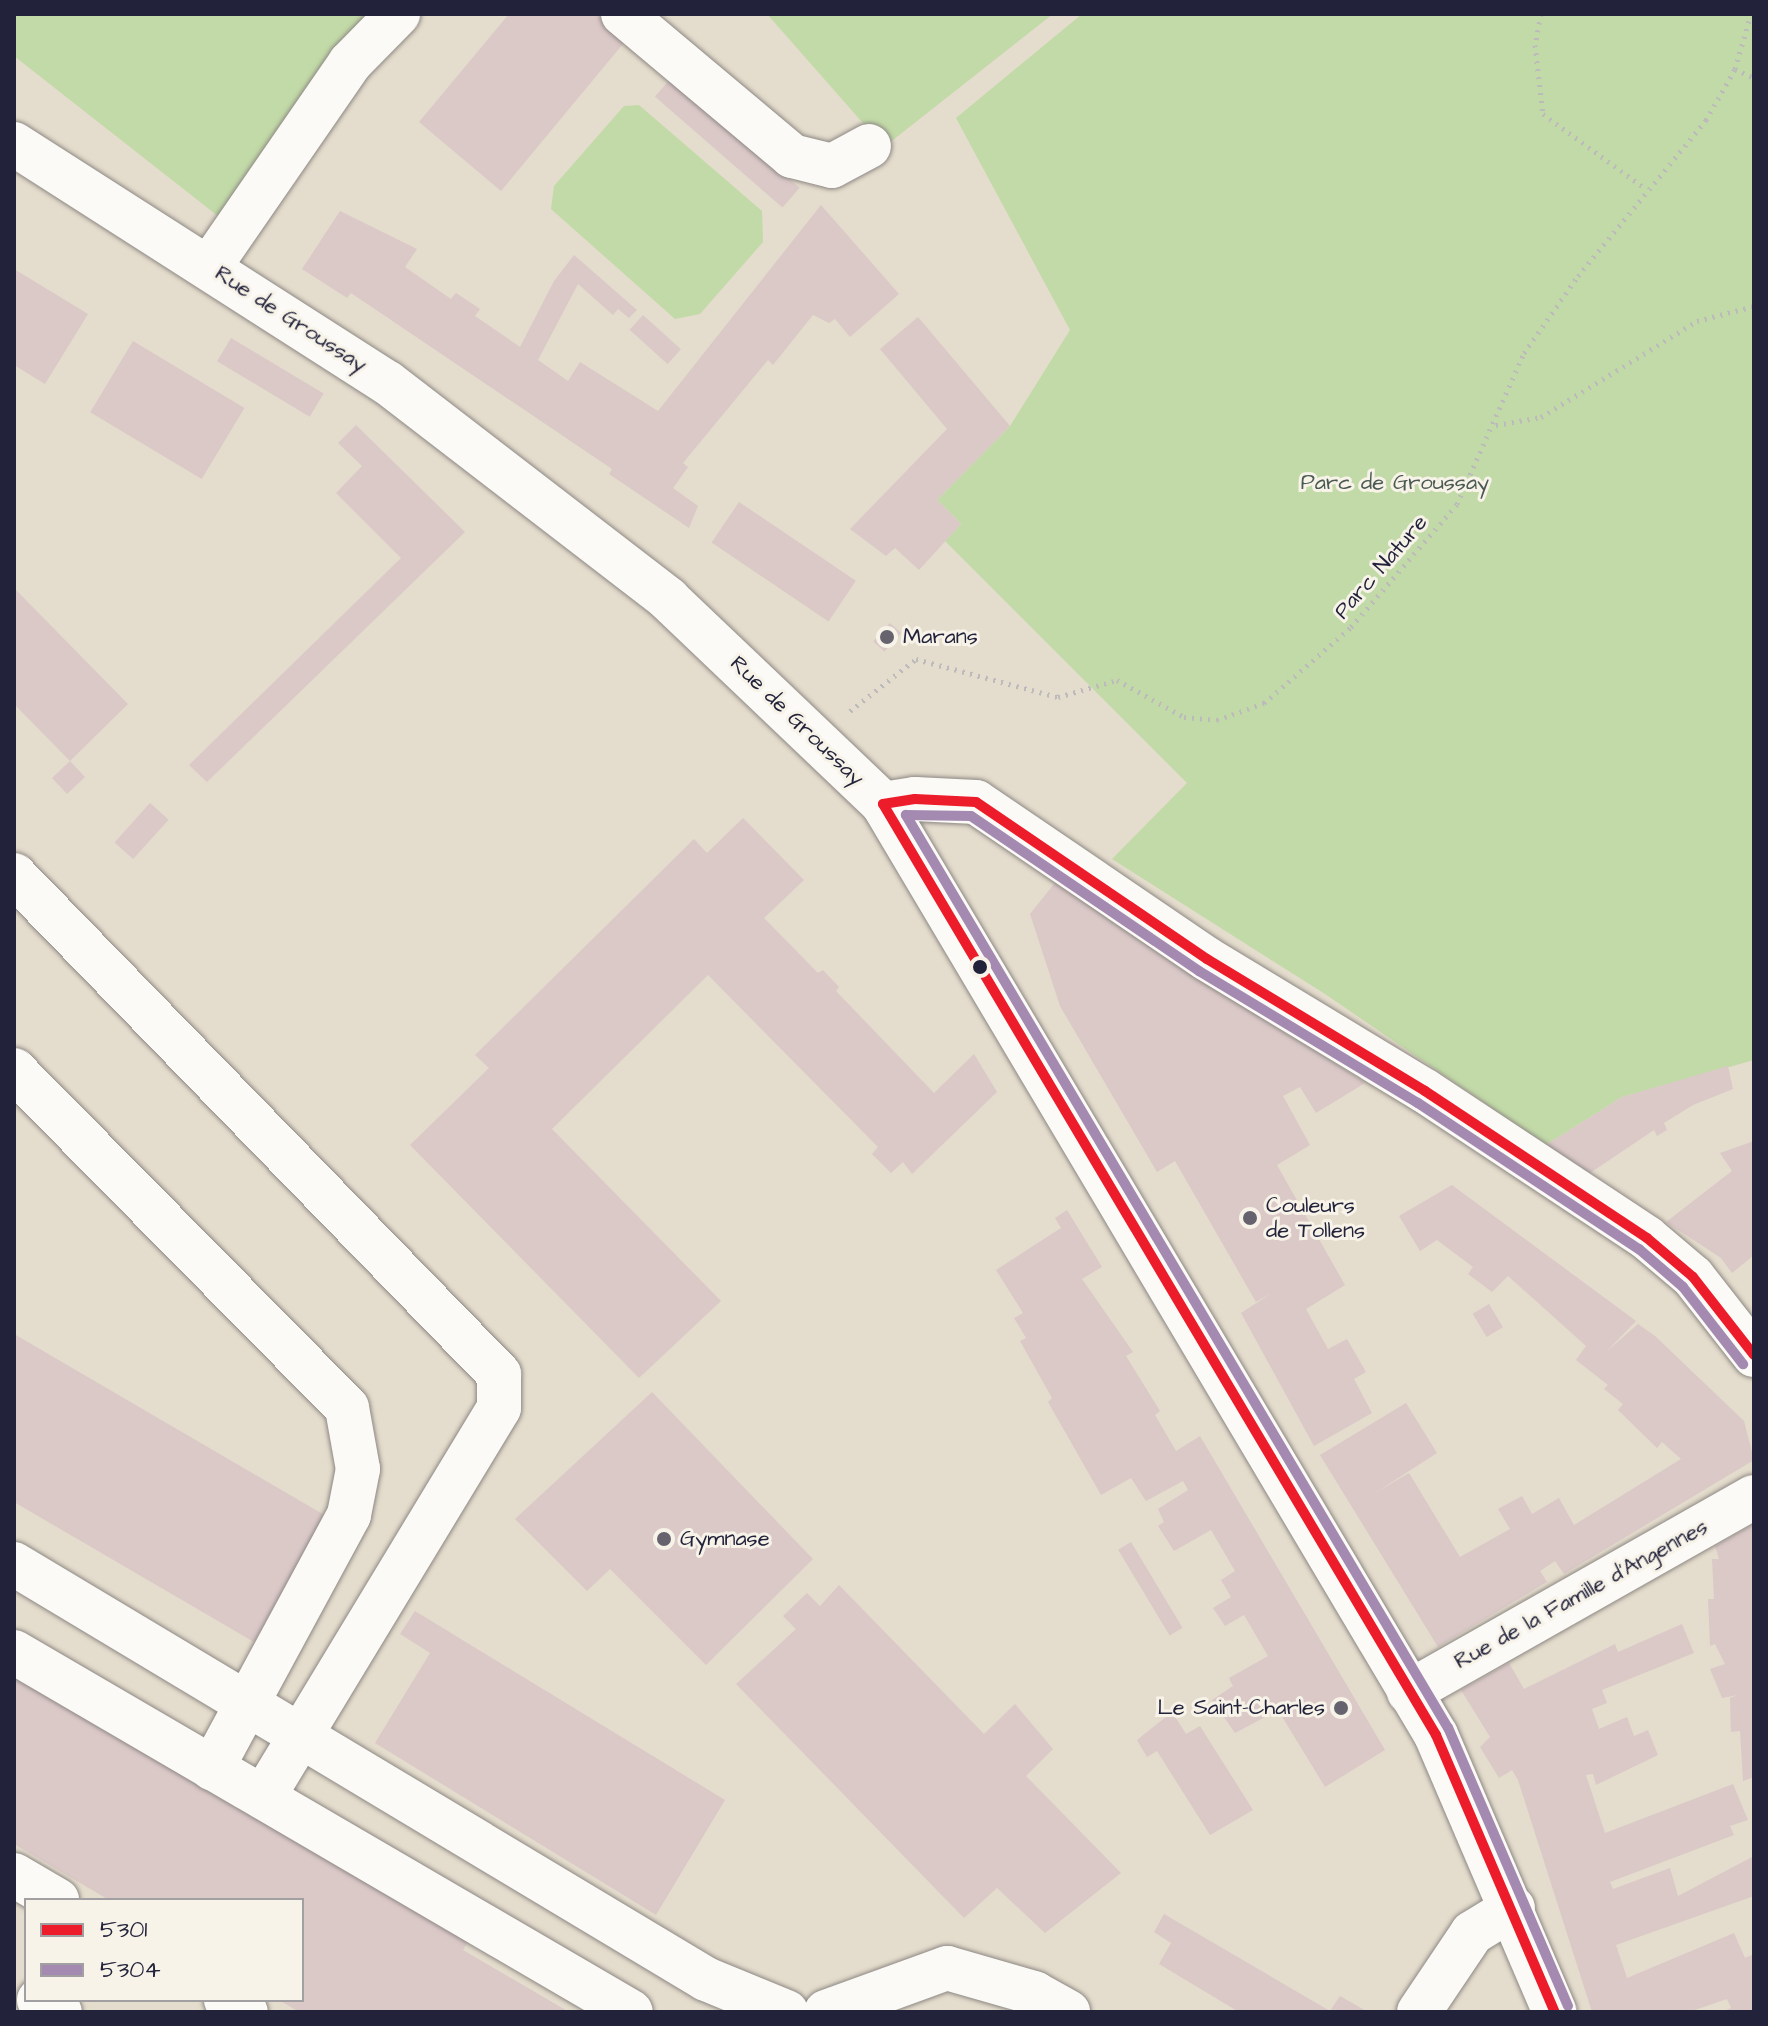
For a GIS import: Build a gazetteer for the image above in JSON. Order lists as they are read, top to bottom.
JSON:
{
  "streets": {
    "main road": ["Rue de Groussay", "Rue de la Famille d'Angennes"],
    "path": ["Parc Nature"]
  },
  "crossings": [
    ["Rue de Groussay", "Parc Nature"],
    ["Rue de Groussay", "Rue de la Famille d'Angennes"]
  ],
  "parks": ["Parc de Groussay"],
  "places": [
    "Marans",
    "Couleurs de Tollens",
    "Gymnase",
    "Le Saint-Charles"
  ],
  "lines": ["transit line 5301", "transit line 5304"],
  "legend": ["5301", "5304"]
}
